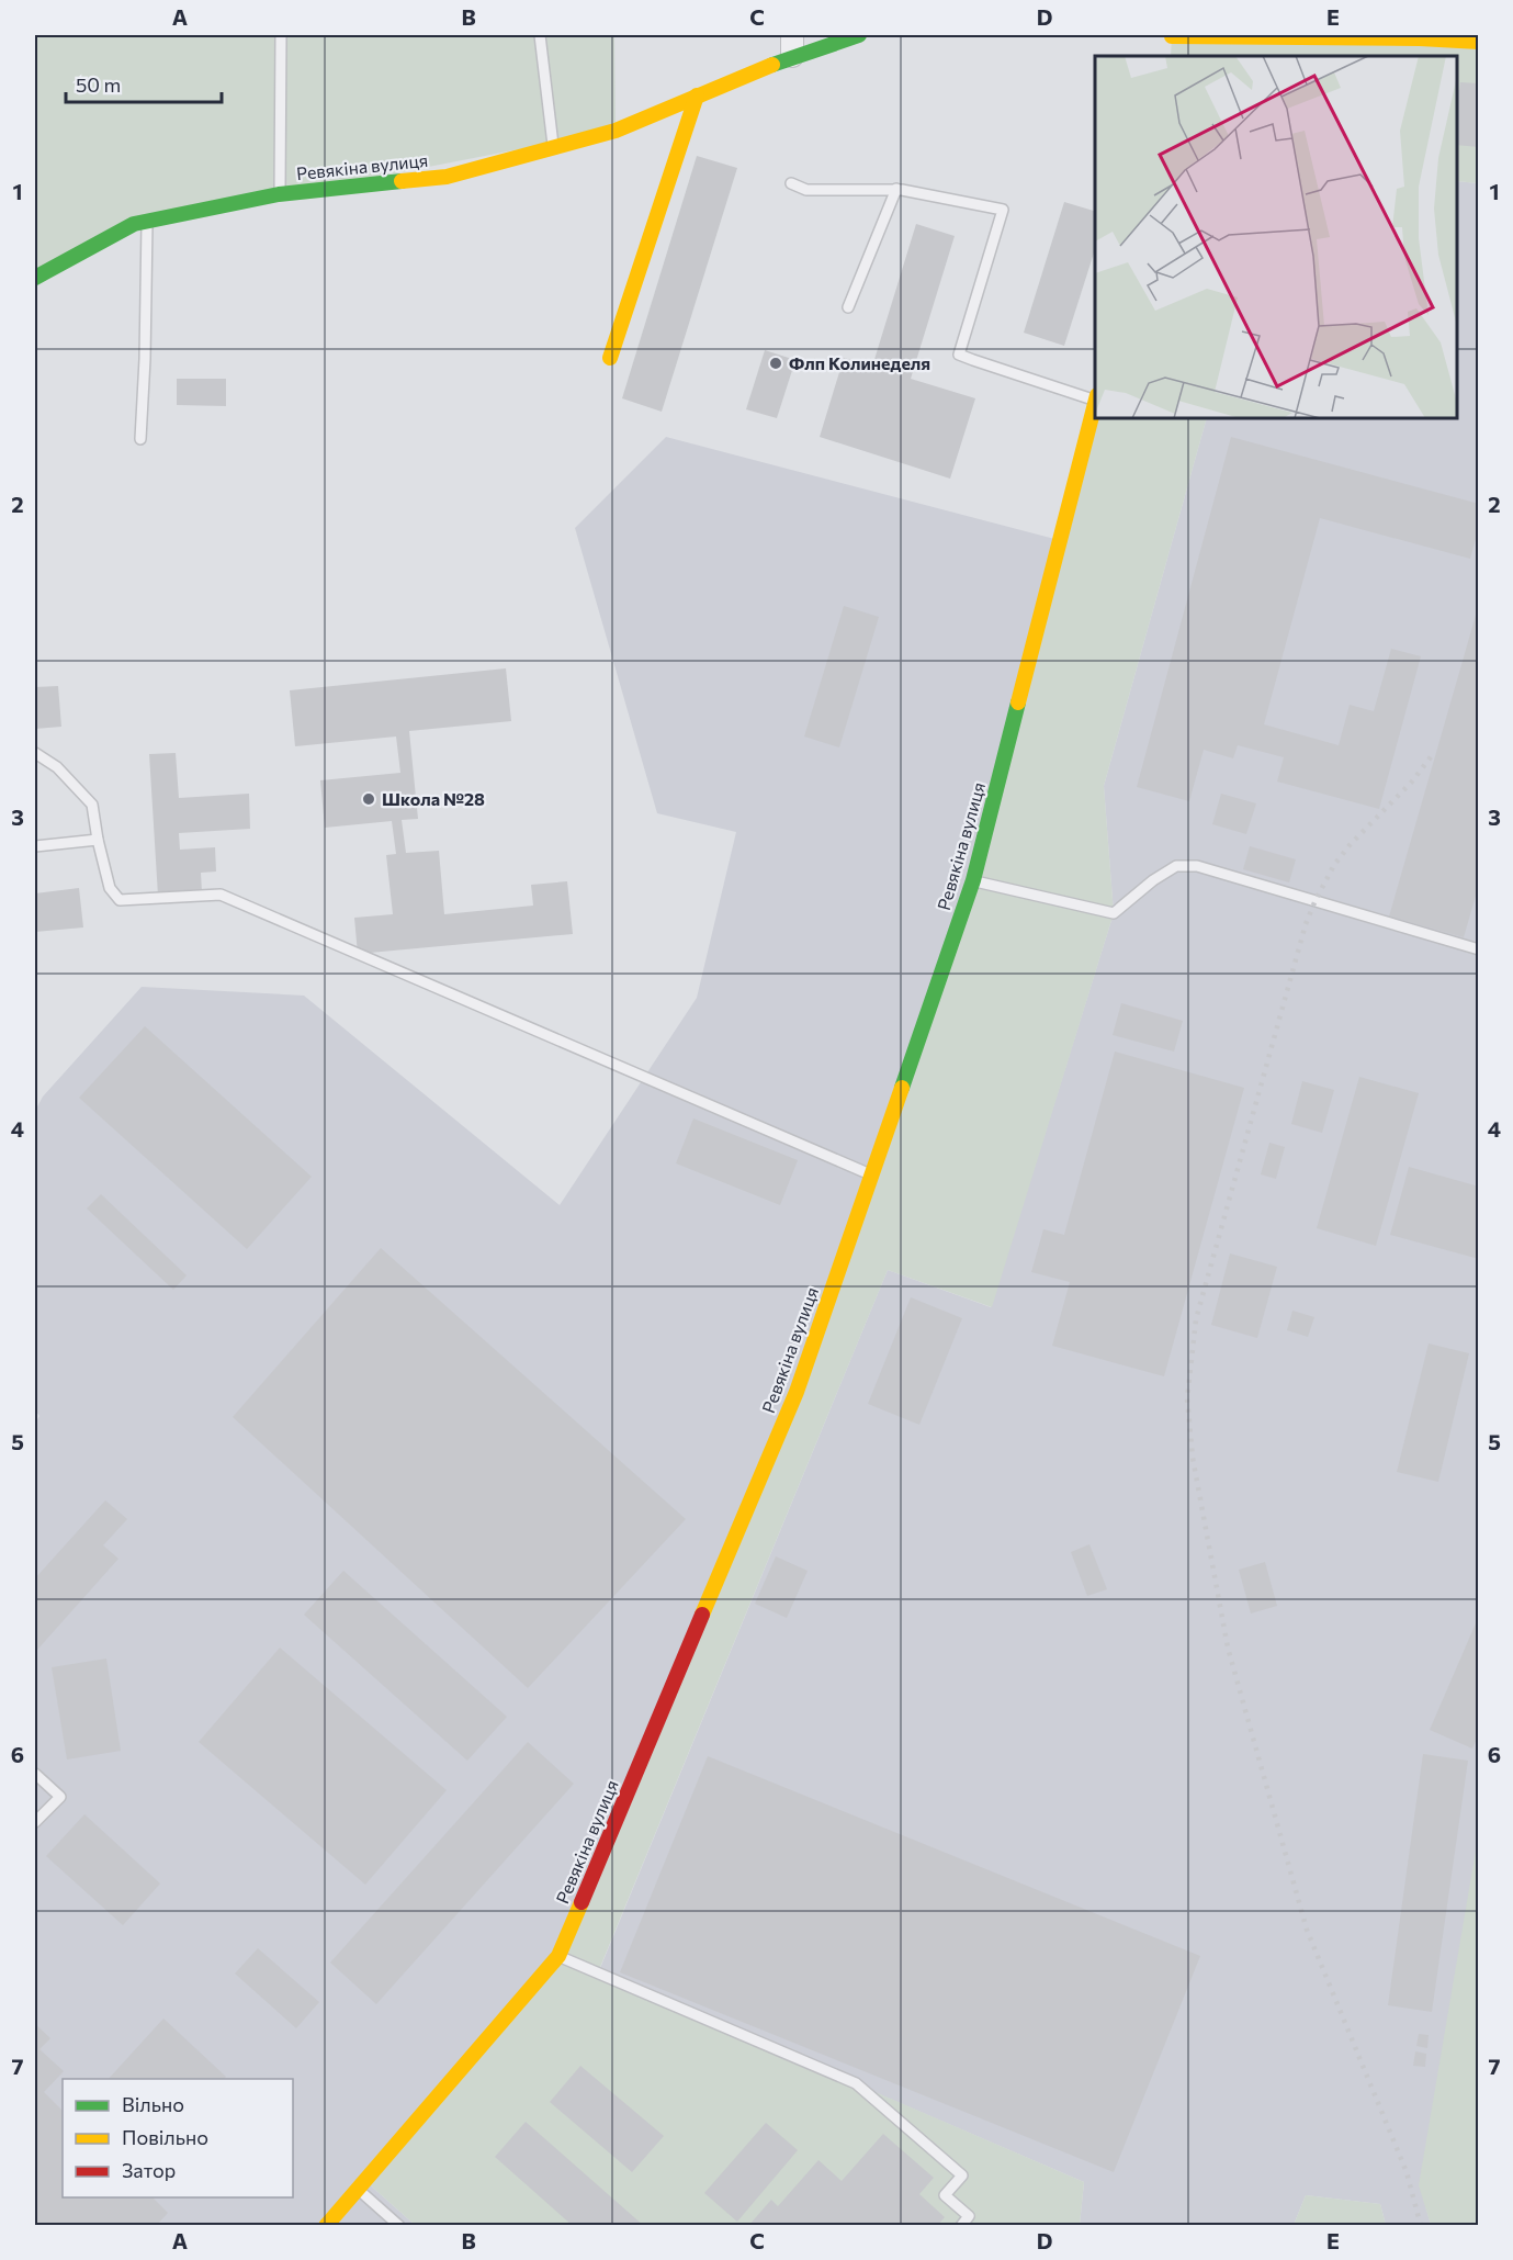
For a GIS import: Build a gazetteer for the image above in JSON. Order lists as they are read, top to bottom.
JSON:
{
  "streets": {
    "street": ["Ревякіна вулиця"]
  },
  "places": ["Флп Колинеделя", "Школа №28"],
  "legend": ["Вільно", "Повільно", "Затор"],
  "scale_bar": "50 m",
  "grid": {
    "columns": [
      "A",
      "B",
      "C",
      "D",
      "E"
    ],
    "rows": [
      "1",
      "2",
      "3",
      "4",
      "5",
      "6",
      "7"
    ]
  }
}
